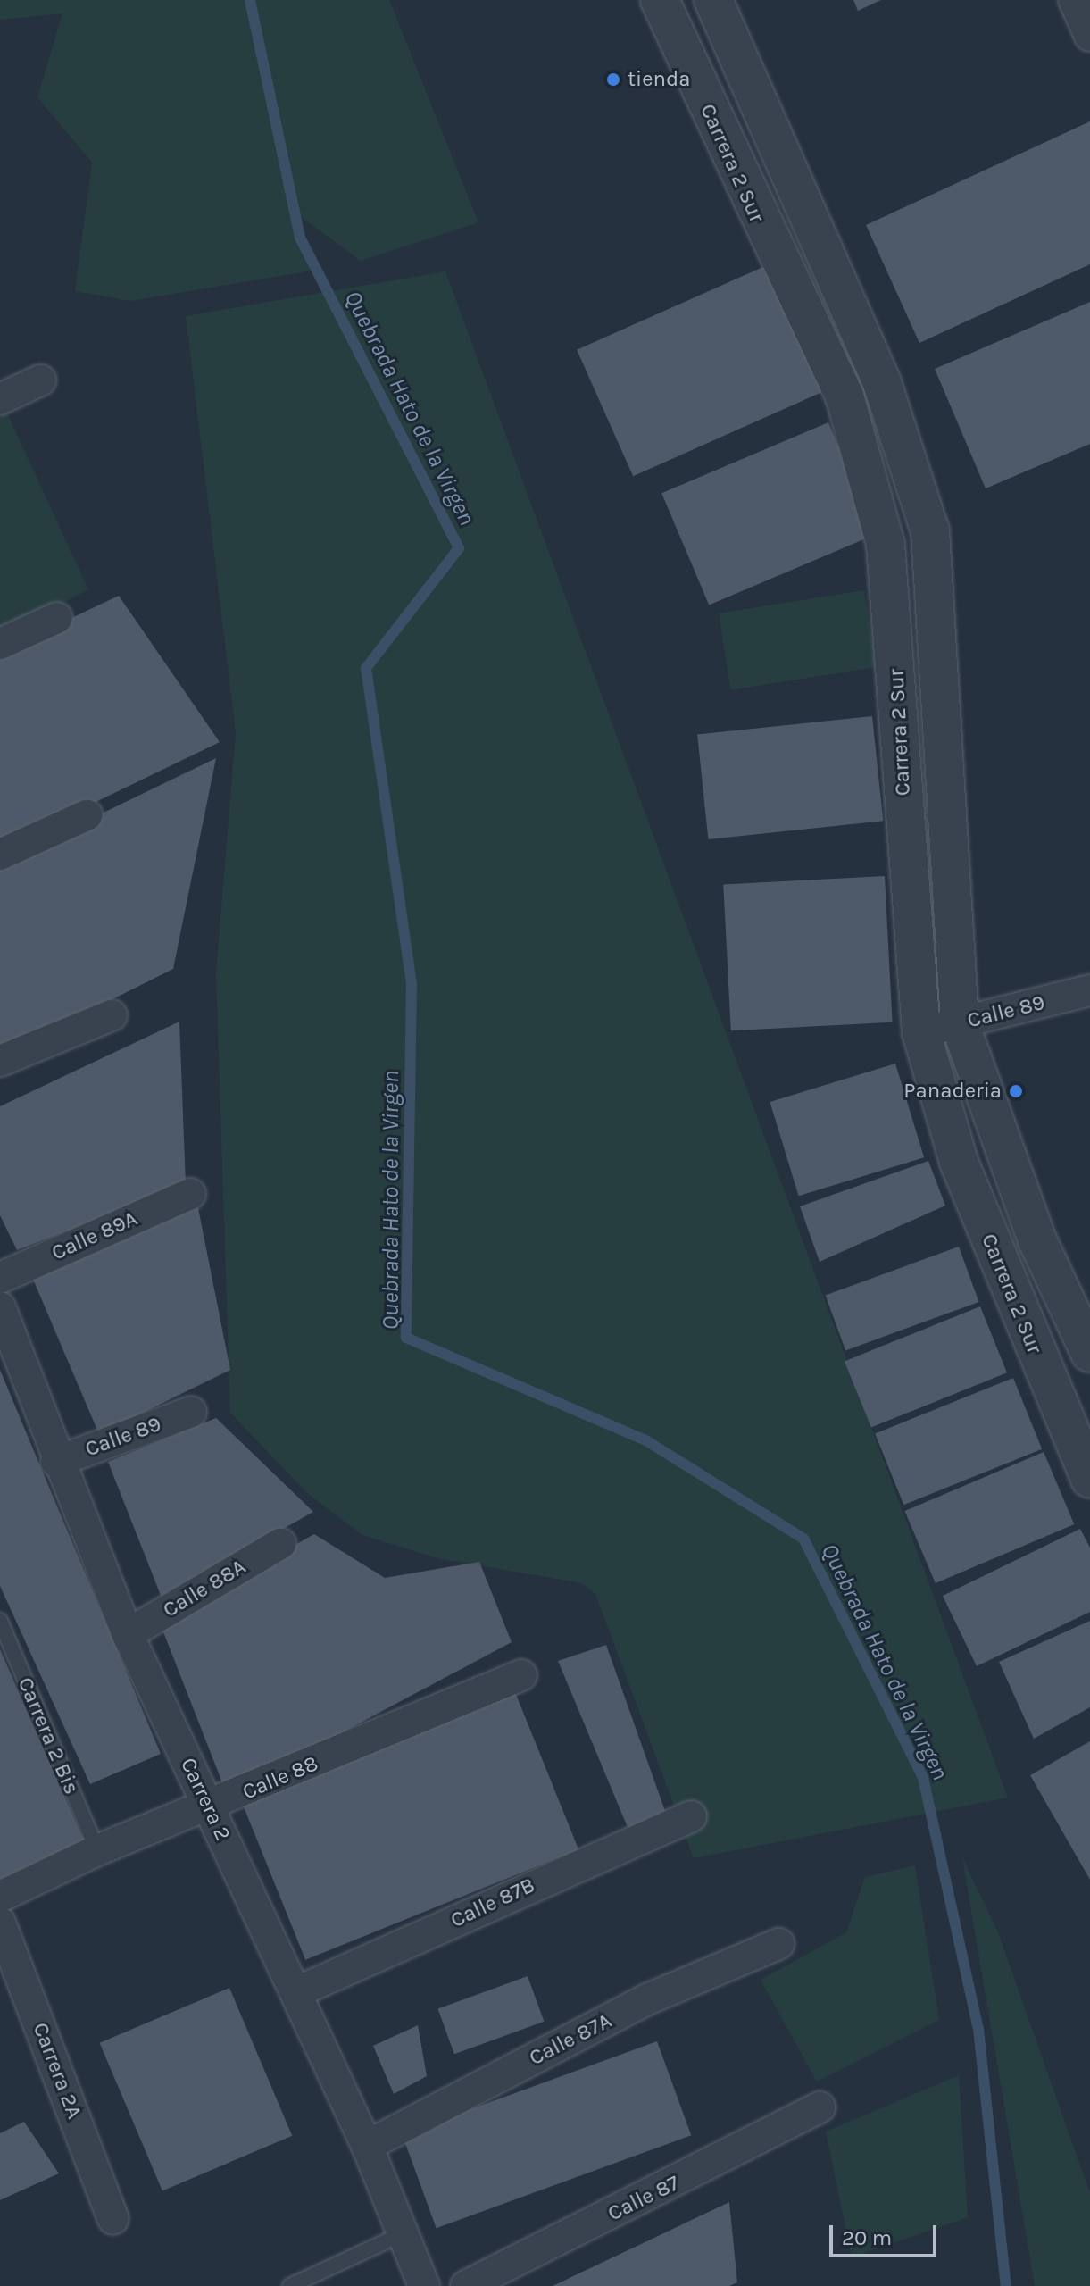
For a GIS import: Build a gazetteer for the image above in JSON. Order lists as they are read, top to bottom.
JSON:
{
  "streets": {
    "street": [
      "Carrera 2 Sur",
      "Calle 89",
      "Calle 89A",
      "Calle 88A",
      "Calle 88",
      "Carrera 2",
      "Calle 87B",
      "Calle 87A",
      "Carrera 2A",
      "Calle 87"
    ],
    "lane": ["Carrera 2 Bis"]
  },
  "crossings": [
    ["Carrera 2 Sur", "Calle 89"],
    ["Calle 89", "Carrera 2"],
    ["Calle 88A", "Carrera 2"],
    ["Carrera 2 Bis", "Calle 88"],
    ["Calle 88", "Carrera 2"],
    ["Carrera 2", "Calle 87B"],
    ["Carrera 2", "Calle 87A"]
  ],
  "water": ["Quebrada Hato de la Virgen"],
  "places": ["tienda", "Panaderia"],
  "scale_bar": "20 m"
}
